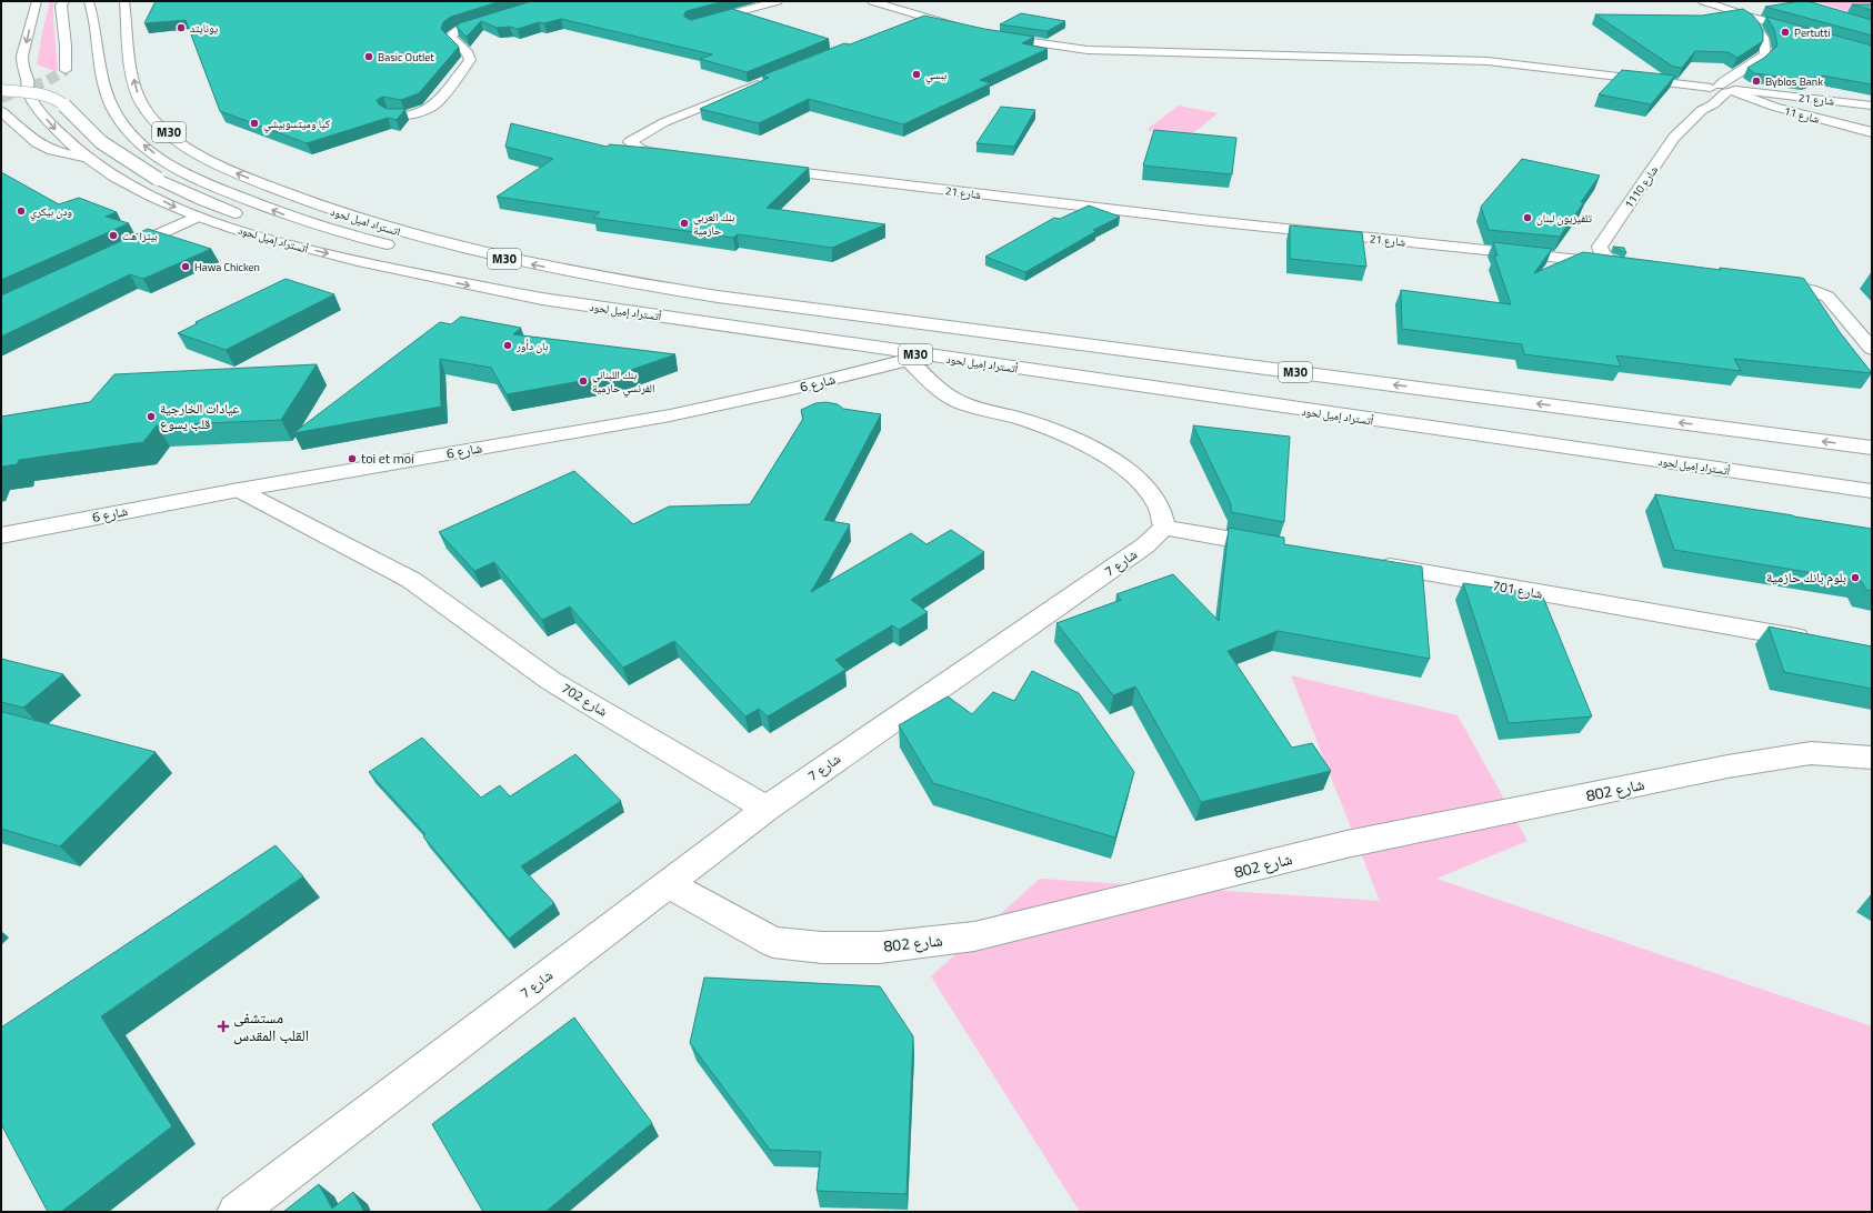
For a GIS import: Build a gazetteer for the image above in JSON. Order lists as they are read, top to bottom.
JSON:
{
  "streets": {
    "main road": [
      "شارع 21",
      "شارع 11",
      "M30",
      "شارع 1110",
      "اتستراد اميل لحود",
      "أتستراد إميل لحود",
      "شارع 6",
      "شارع 7",
      "شارع 701",
      "شارع 702",
      "شارع 802"
    ]
  },
  "crossings": [
    ["شارع 21", "شارع 11"],
    ["شارع 21", "شارع 1110"],
    ["M30", "اتستراد اميل لحود"],
    ["أتستراد إميل لحود", "شارع 6"],
    ["شارع 6", "شارع 702"],
    ["شارع 7", "شارع 702"],
    ["شارع 7", "شارع 802"]
  ],
  "places": {
    "other": [
      "يونايتد",
      "Pertutti",
      "Basic Outlet",
      "ببسي",
      "Byblos Bank",
      "كيا وميتسوبيشي",
      "ودن بيكري",
      "تلفيزيون لبنان",
      "بنك العربي حازمية",
      "بيتزا هت",
      "Hawa Chicken",
      "بان دأور",
      "بنك اللبناني الفرنسي حازمية",
      "عيادات الخارجية قلب يسوع",
      "toi et moi",
      "بلوم بانك حازمية"
    ],
    "health": ["مستشفى القلب المقدس"]
  }
}
